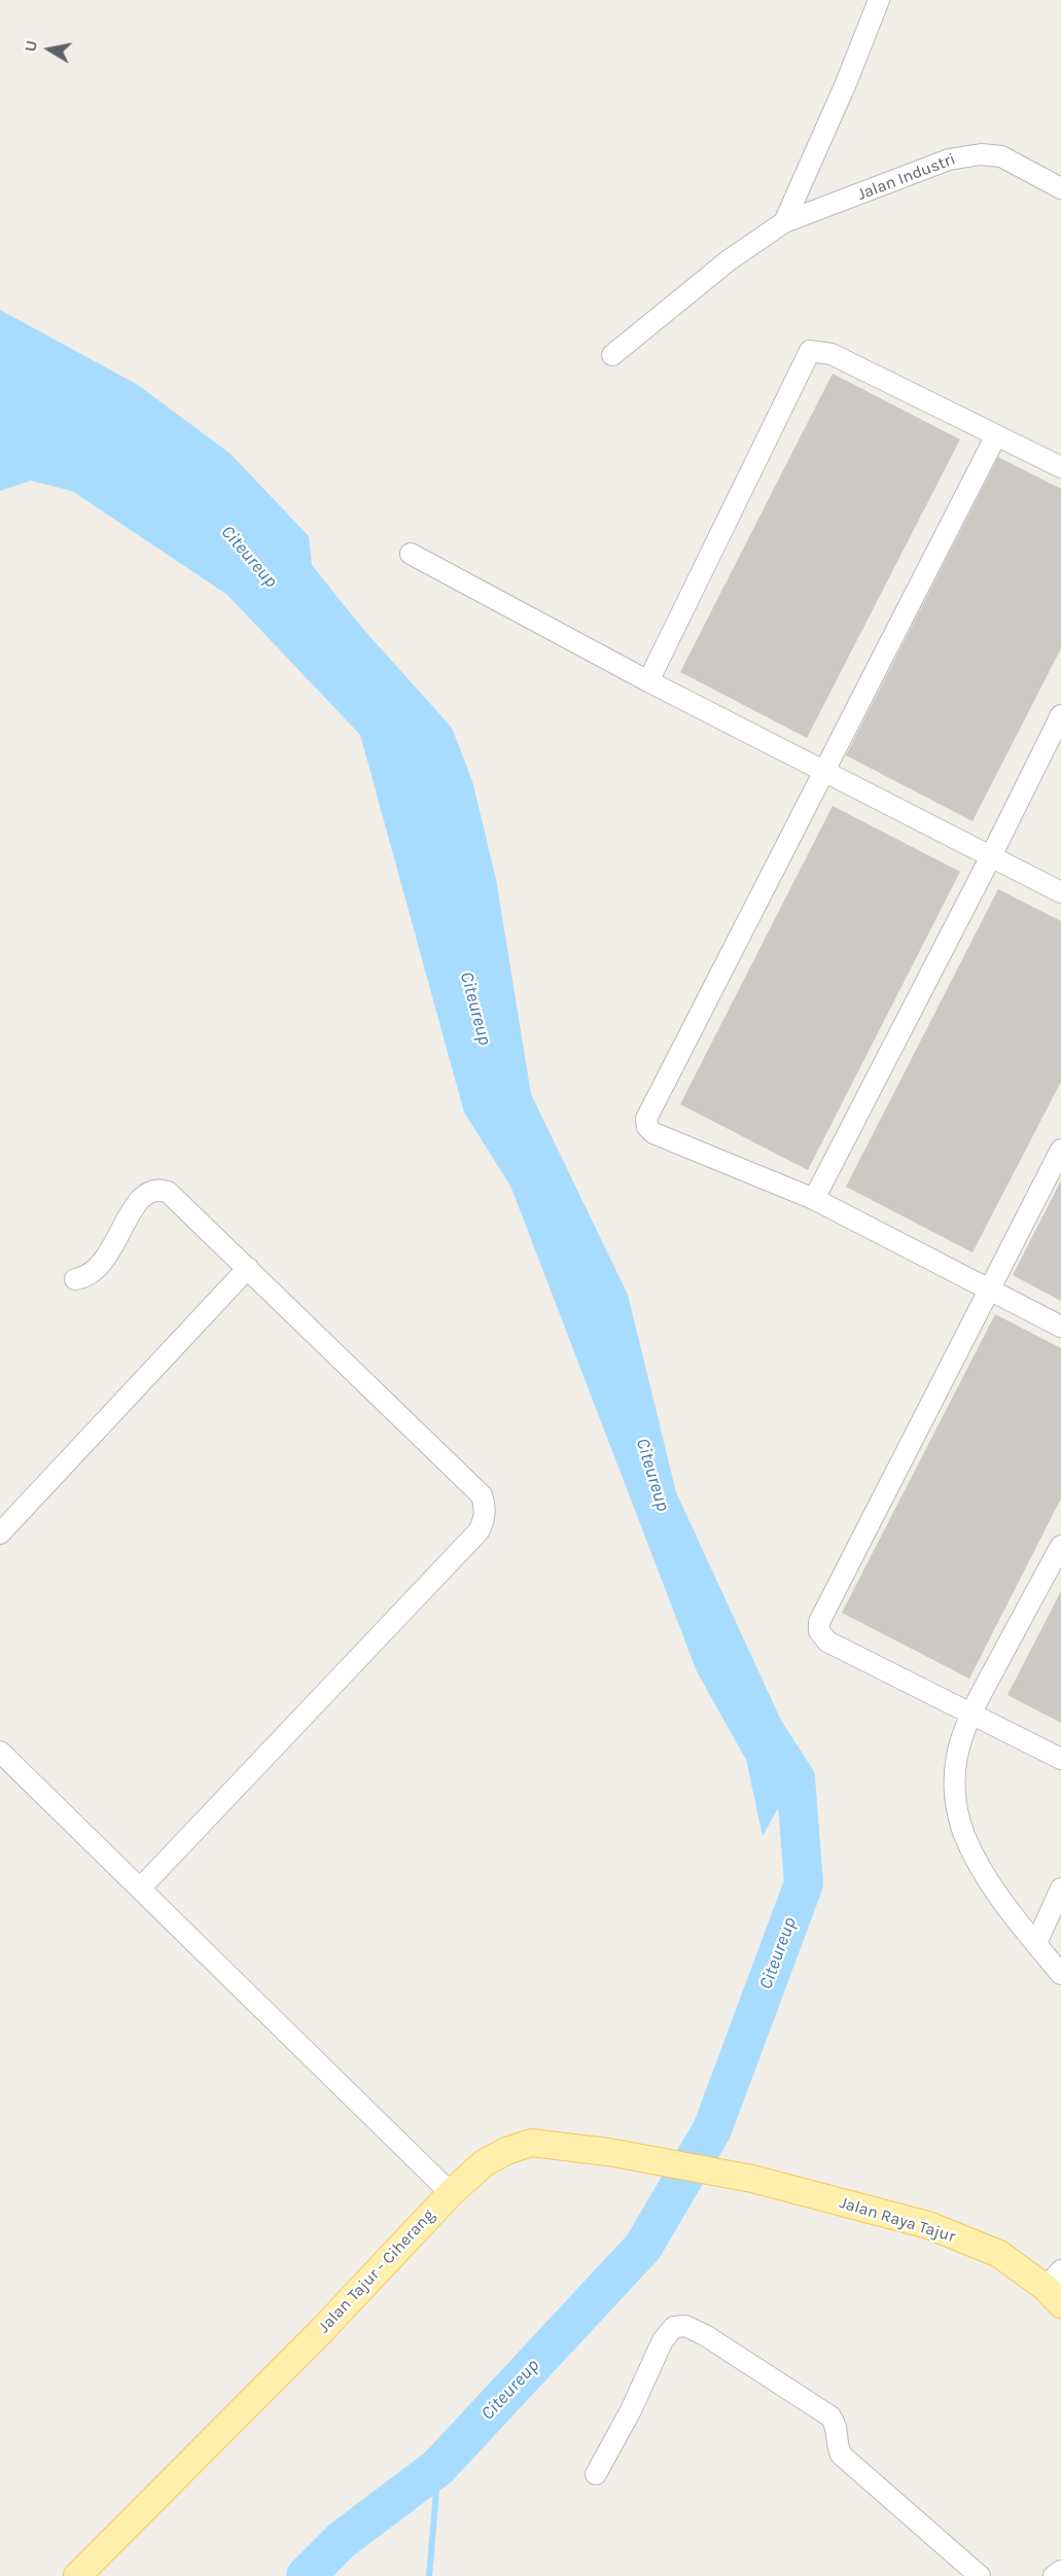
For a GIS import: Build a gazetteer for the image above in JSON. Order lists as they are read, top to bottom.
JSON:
{
  "streets": {
    "main road": ["Jalan Raya Tajur", "Jalan Tajur - Ciherang"],
    "street": ["Jalan Industri"]
  },
  "crossings": [
    ["Jalan Raya Tajur", "Jalan Tajur - Ciherang"]
  ],
  "water": ["Citeureup"],
  "north": "left"
}
